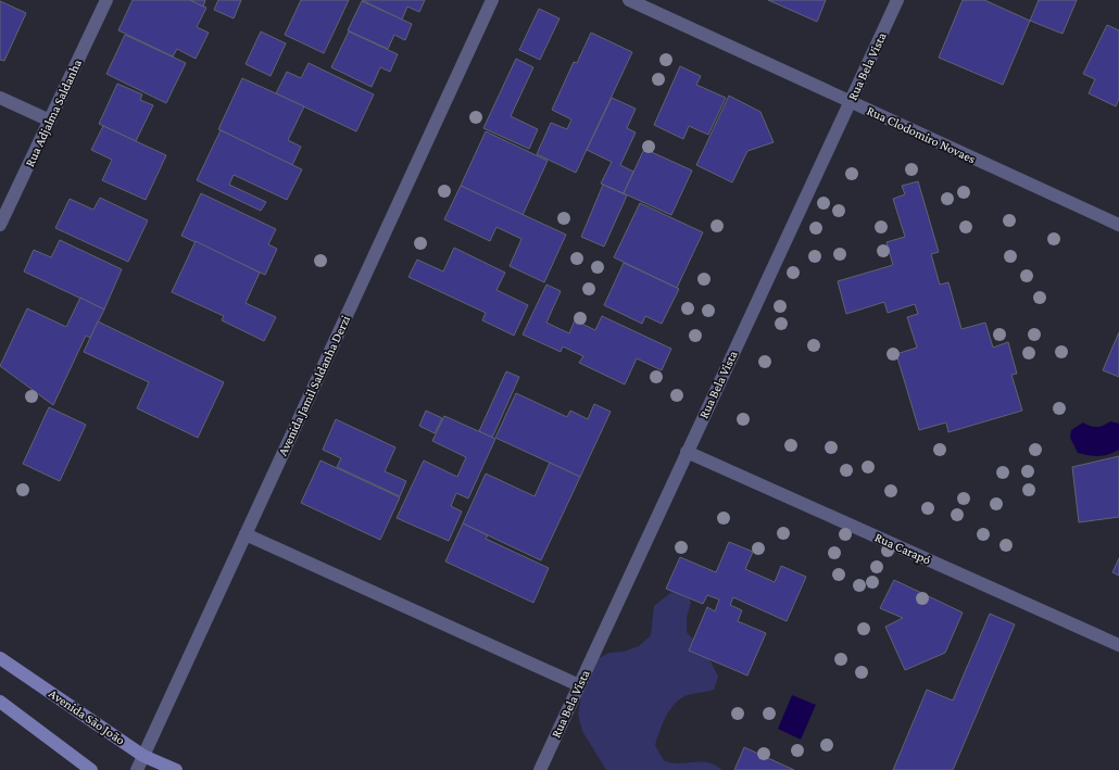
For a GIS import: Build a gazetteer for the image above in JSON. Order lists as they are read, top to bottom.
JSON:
{
  "streets": {
    "street": [
      "Rua Bela Vista",
      "Rua Adjalma Saldanha",
      "Rua Clodomiro Novaes",
      "Avenida Jamil Saldanha Derzi",
      "Rua Carapó",
      "Avenida São João"
    ]
  },
  "crossings": [
    ["Rua Bela Vista", "Rua Clodomiro Novaes"],
    ["Rua Bela Vista", "Rua Carapó"],
    ["Avenida Jamil Saldanha Derzi", "Avenida São João"]
  ]
}
